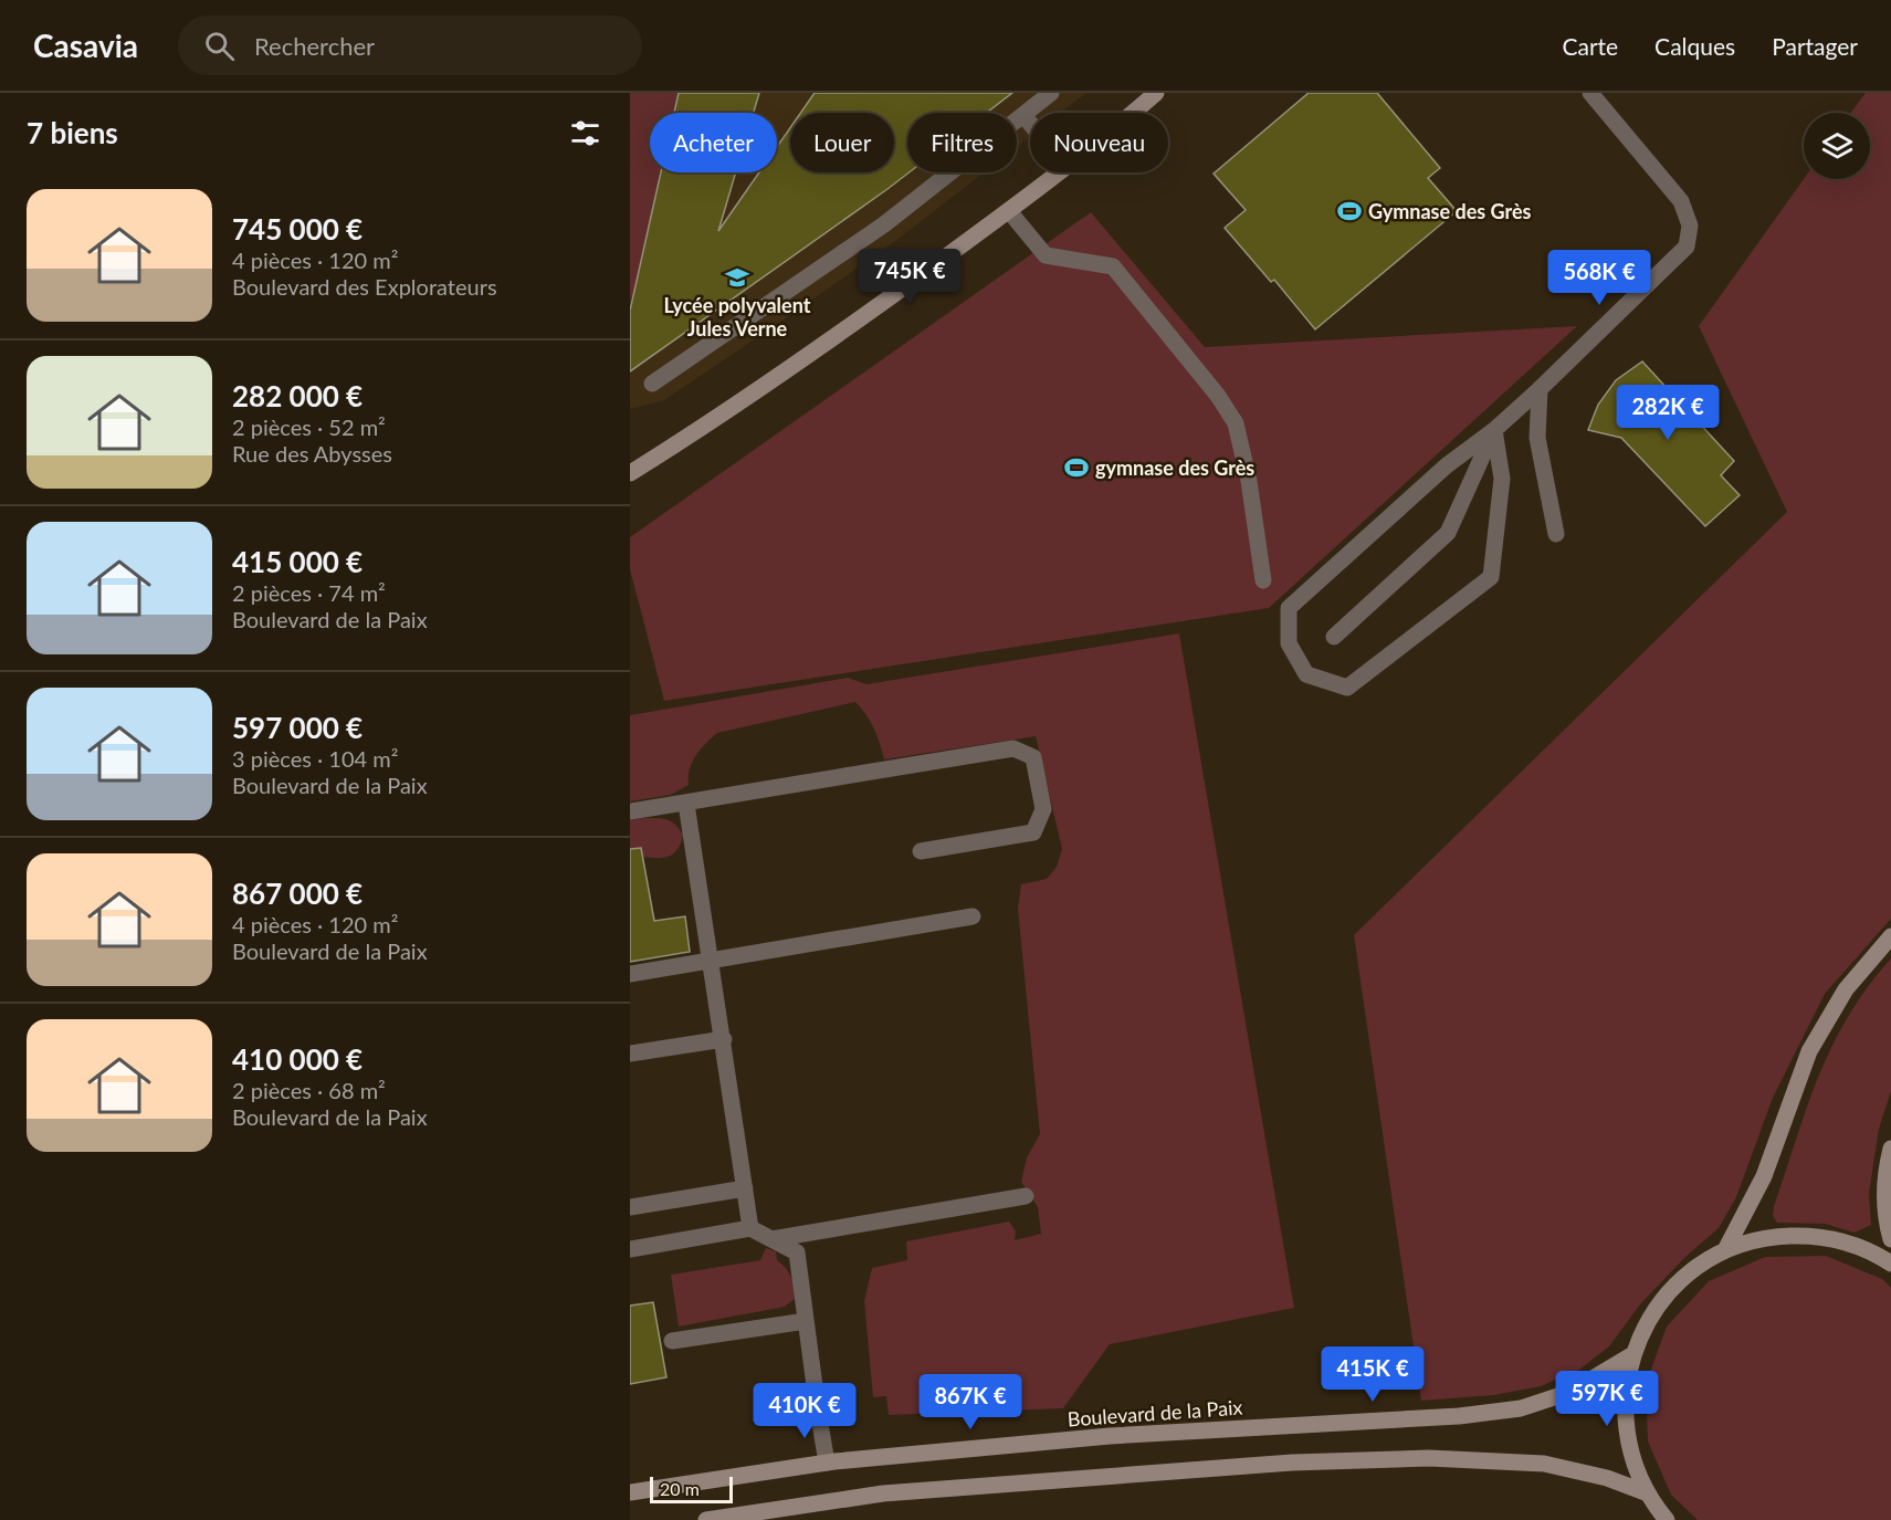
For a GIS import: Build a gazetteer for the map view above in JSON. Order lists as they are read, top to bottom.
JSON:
{
  "streets": {
    "main road": ["Boulevard de la Paix"]
  },
  "places": {
    "sports": ["Gymnase des Grès", "gymnase des Grès"],
    "school or university": ["Lycée polyvalent Jules Verne"]
  },
  "scale_bar": "20 m",
  "page": {
    "header": "Casavia",
    "search": "Rechercher",
    "nav": ["Carte", "Calques", "Partager"],
    "heading": "7 biens",
    "chip": [
      "Acheter",
      "Louer",
      "Filtres",
      "Nouveau"
    ],
    "list": [
      {
        "name": "745 000 €",
        "note": "4 pièces · 120 m² · Boulevard des Explorateurs"
      },
      {
        "name": "282 000 €",
        "note": "2 pièces · 52 m² · Rue des Abysses"
      },
      {
        "name": "415 000 €",
        "note": "2 pièces · 74 m² · Boulevard de la Paix"
      },
      {
        "name": "597 000 €",
        "note": "3 pièces · 104 m² · Boulevard de la Paix"
      },
      {
        "name": "867 000 €",
        "note": "4 pièces · 120 m² · Boulevard de la Paix"
      },
      {
        "name": "410 000 €",
        "note": "2 pièces · 68 m² · Boulevard de la Paix"
      }
    ],
    "price": [
      "745K €",
      "568K €",
      "282K €",
      "415K €",
      "597K €",
      "867K €",
      "410K €"
    ],
    "scale": "20 m"
  }
}
